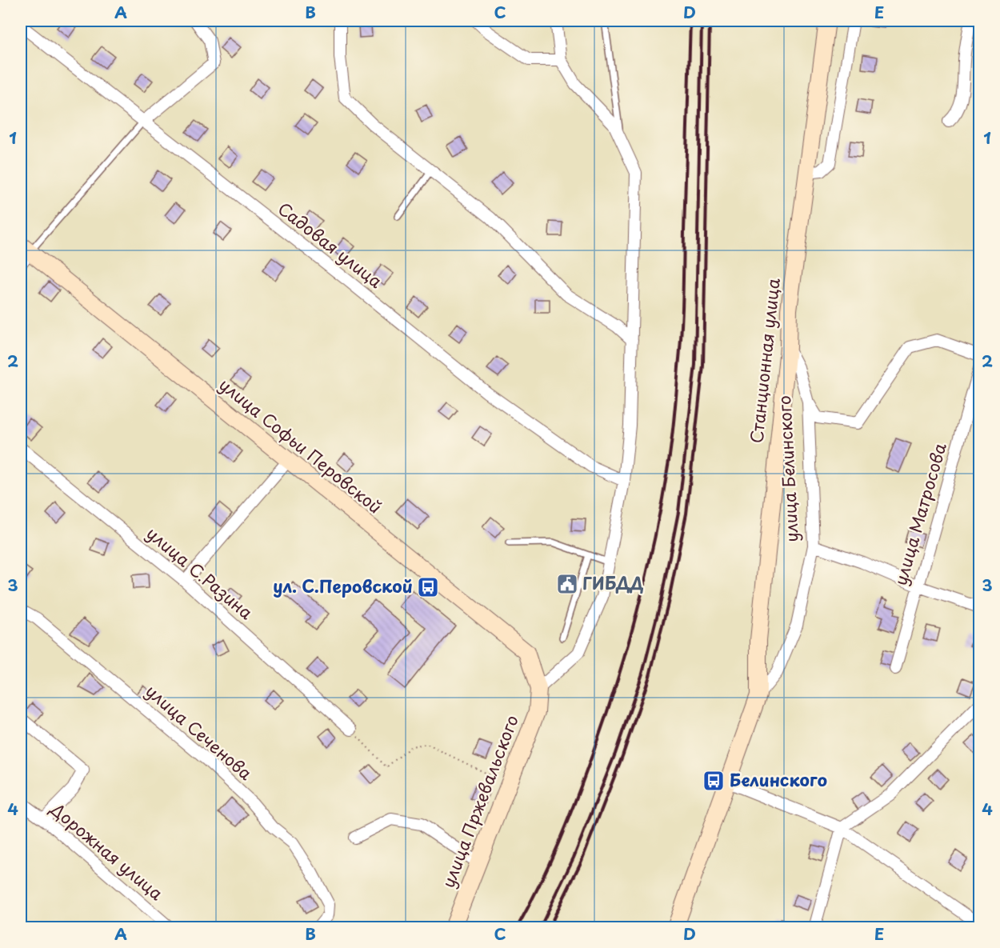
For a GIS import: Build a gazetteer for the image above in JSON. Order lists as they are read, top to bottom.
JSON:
{
  "streets": {
    "main road": [
      "Станционная улица",
      "улица Софьи Перовской",
      "улица Белинского",
      "улица Пржевальского"
    ],
    "street": [
      "Садовая улица",
      "улица Матросова",
      "улица С.Разина",
      "улица Сеченова",
      "Дорожная улица"
    ]
  },
  "crossings": [
    ["Станционная улица", "улица Белинского"],
    ["улица Софьи Перовской", "улица Пржевальского"]
  ],
  "places": {
    "public building": ["ГИБДД"],
    "bus stop": ["ул. С.Перовской", "Белинского"]
  },
  "grid": {
    "columns": [
      "A",
      "B",
      "C",
      "D",
      "E"
    ],
    "rows": [
      "1",
      "2",
      "3",
      "4"
    ]
  }
}
